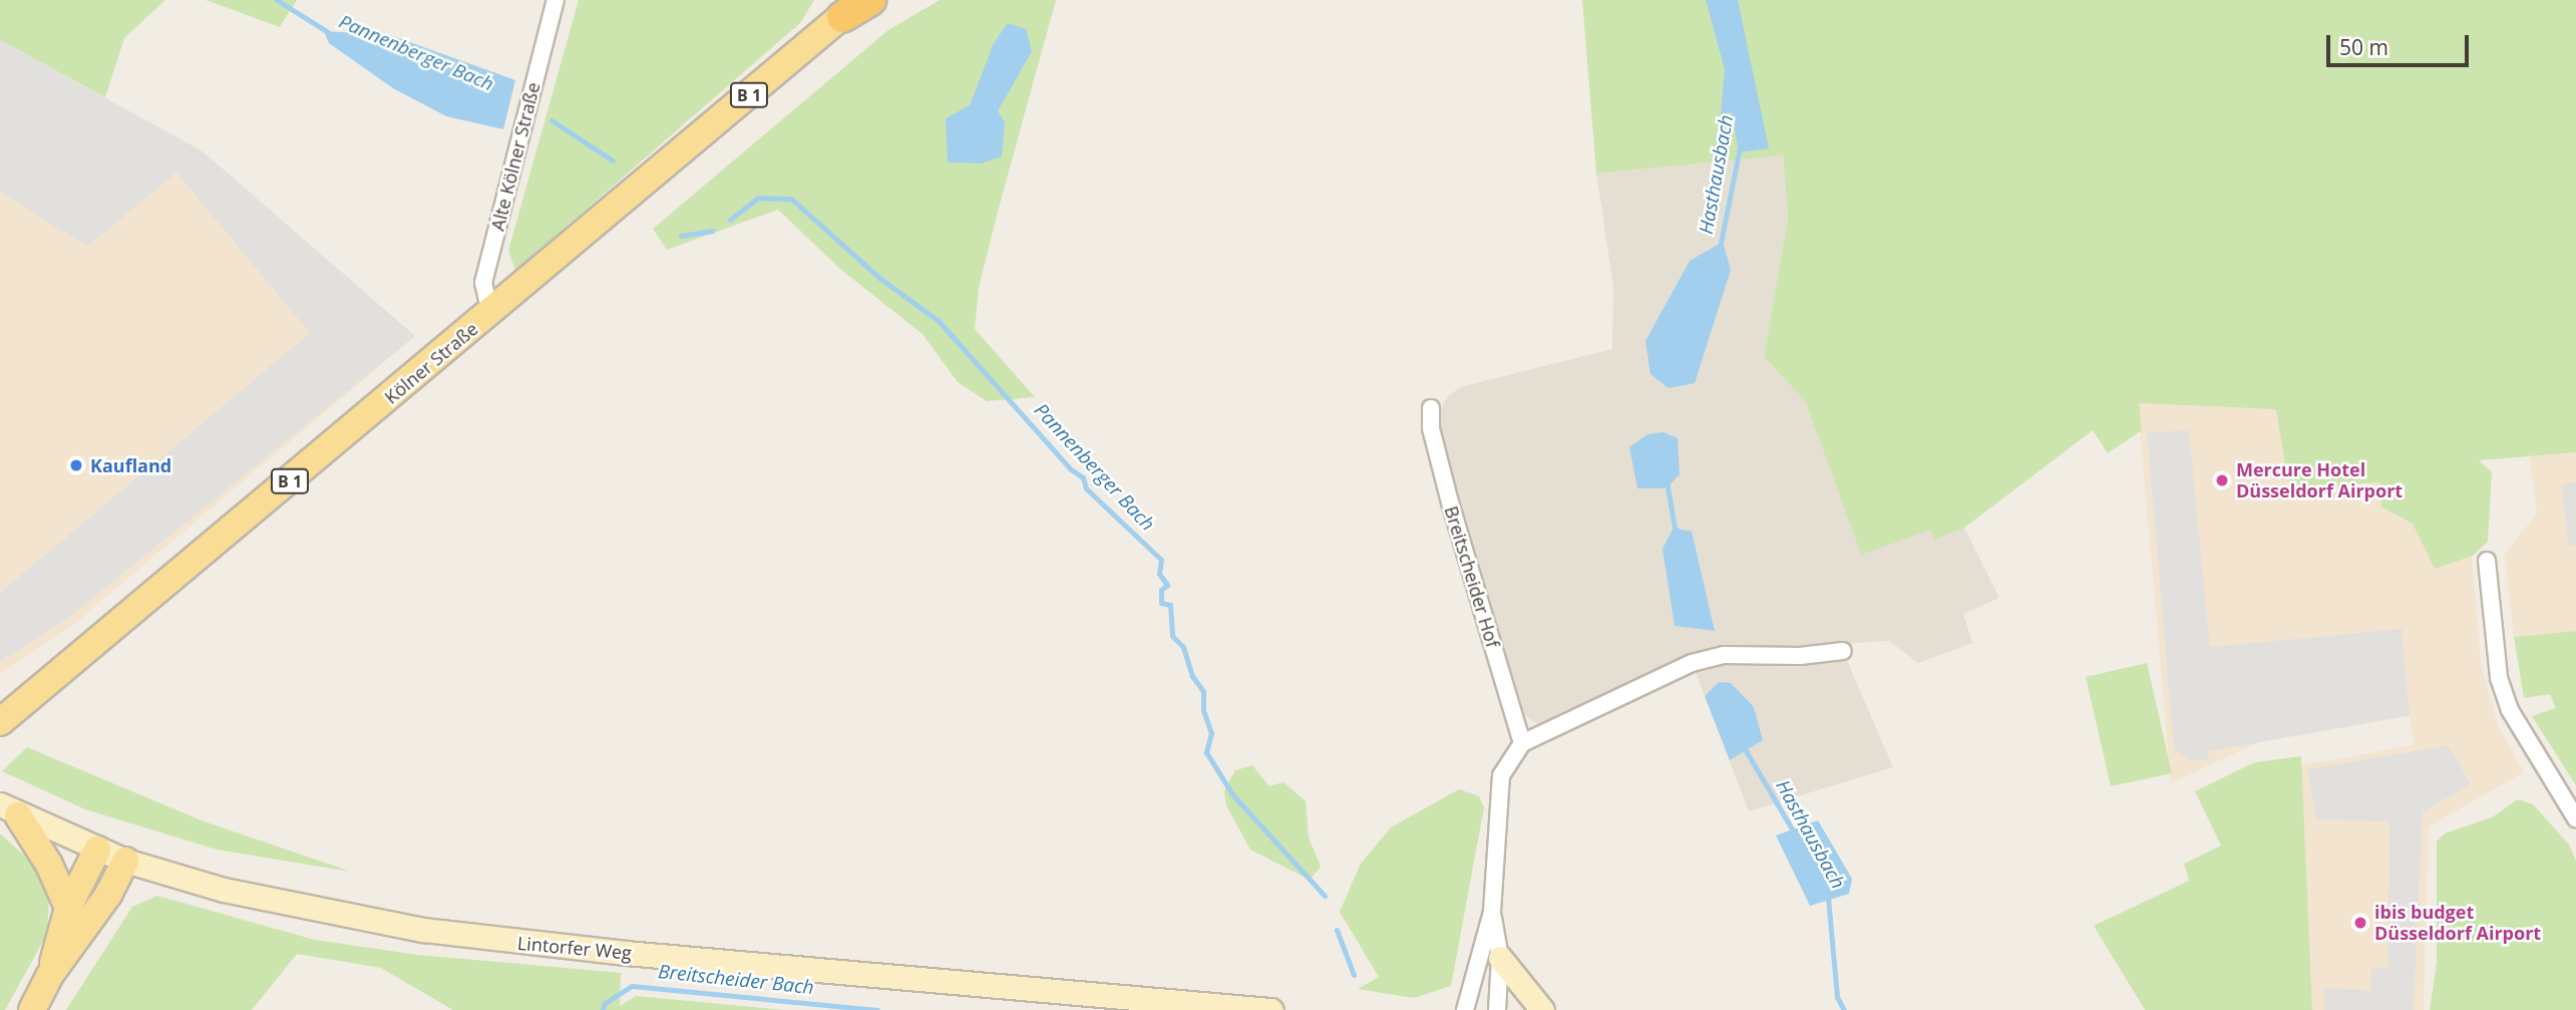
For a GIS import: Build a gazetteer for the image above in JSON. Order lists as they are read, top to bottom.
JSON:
{
  "streets": {
    "main road": ["B 1", "Kölner Straße", "Lintorfer Weg"],
    "street": ["Alte Kölner Straße", "Breitscheider Hof"]
  },
  "crossings": [
    ["Alte Kölner Straße", "Kölner Straße"]
  ],
  "water": ["Pannenberger Bach", "Hasthausbach", "Breitscheider Bach"],
  "places": ["Kaufland", "Mercure Hotel Düsseldorf Airport", "ibis budget Düsseldorf Airport"],
  "scale_bar": "50 m"
}
